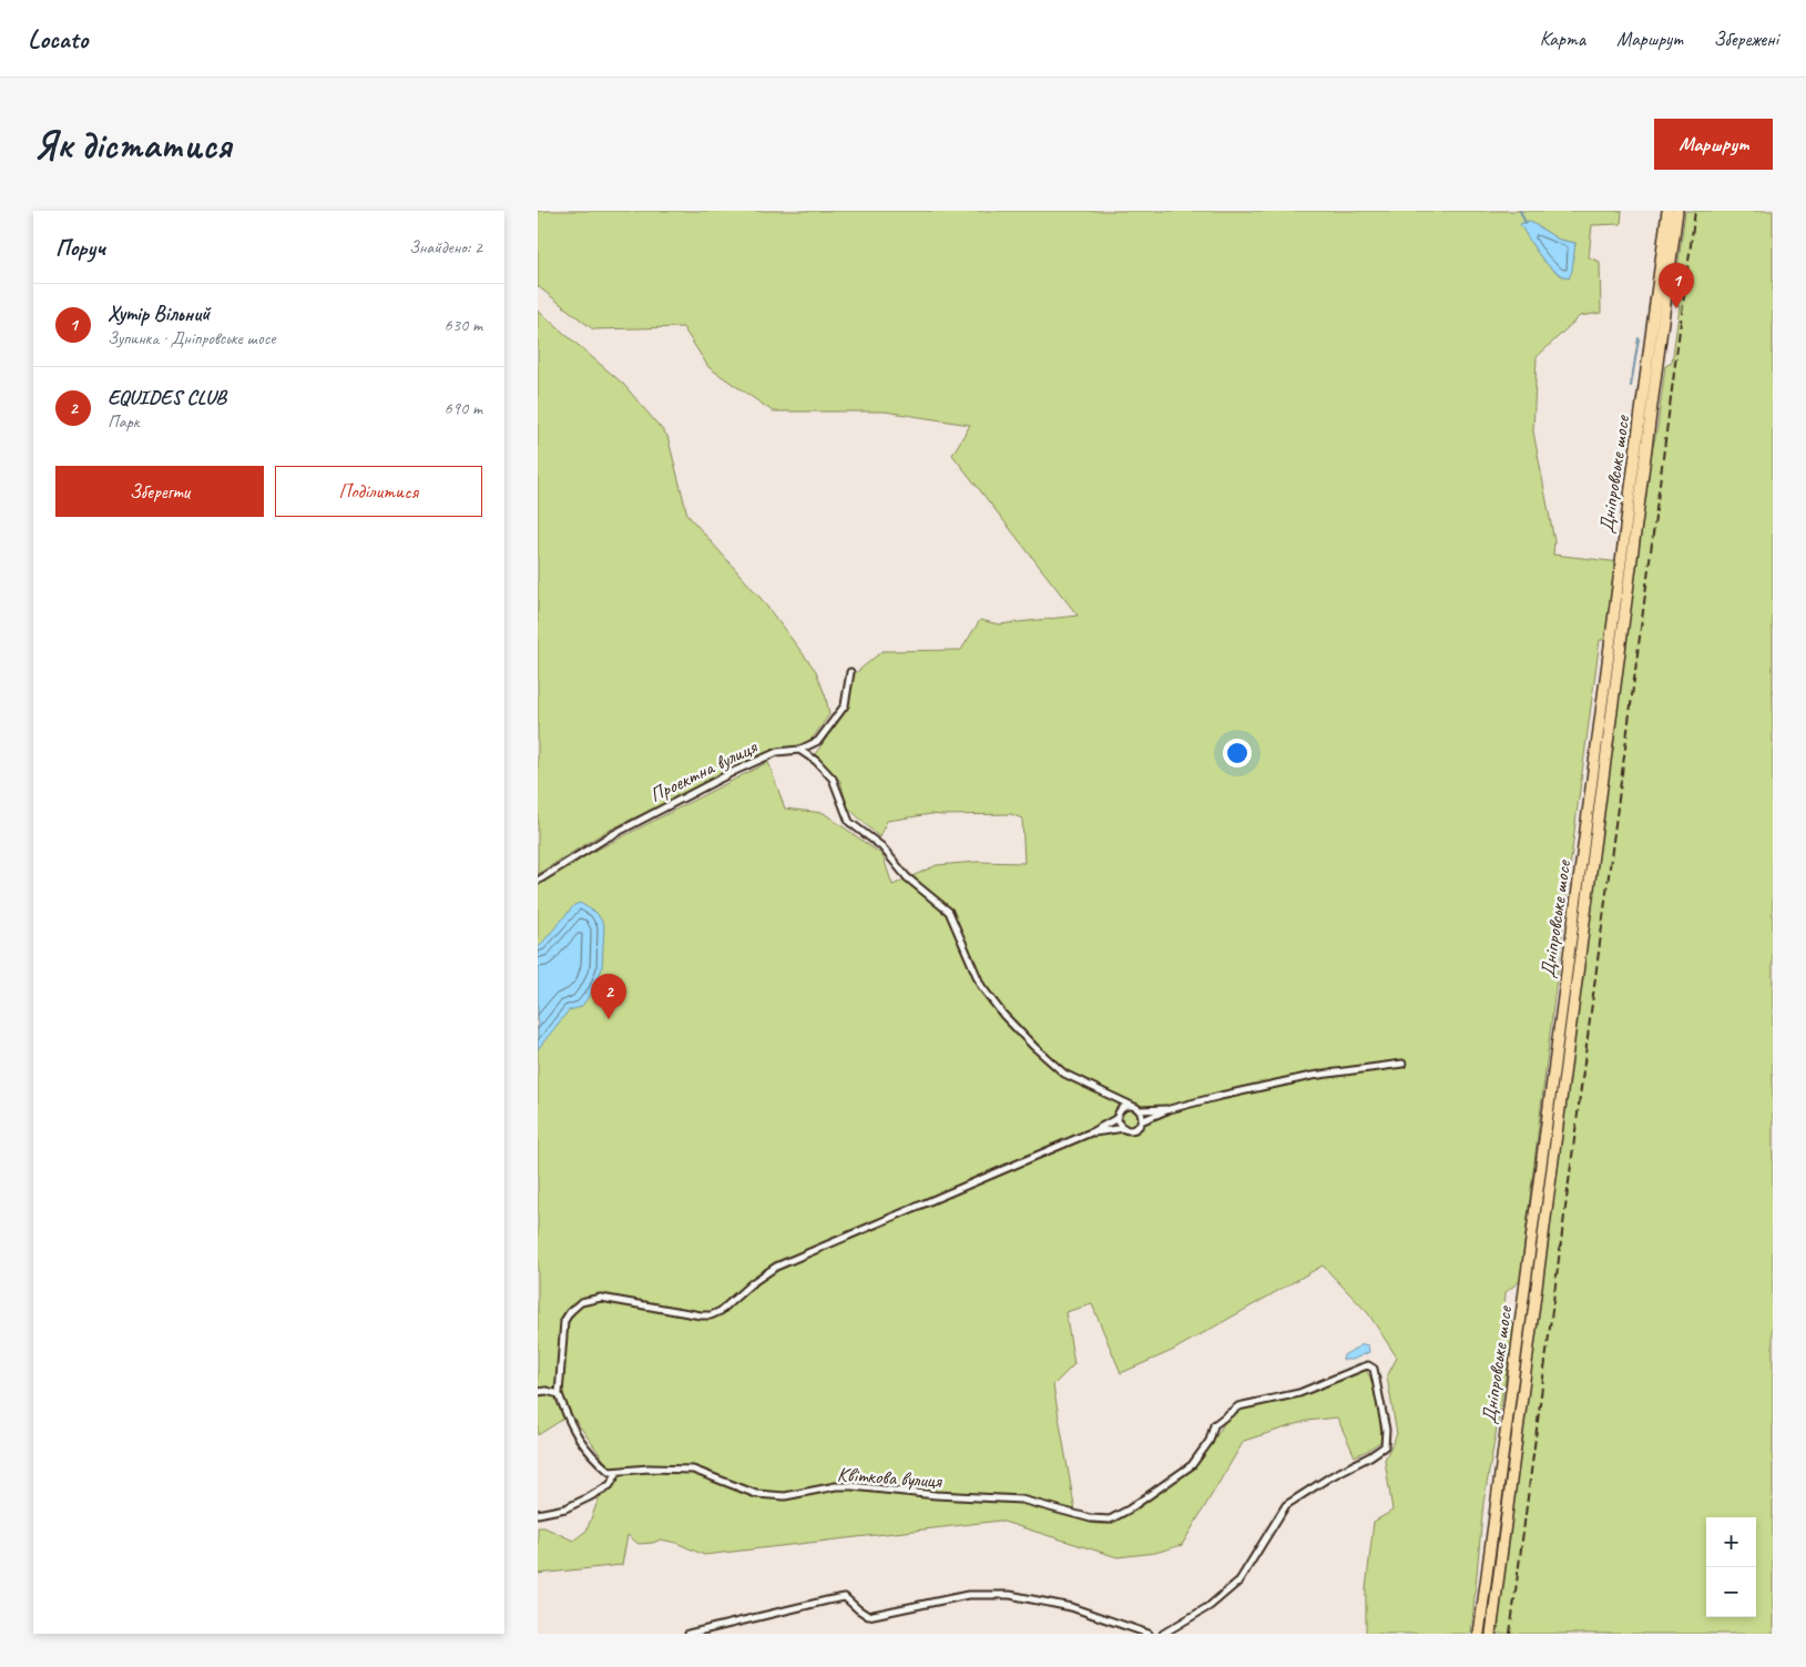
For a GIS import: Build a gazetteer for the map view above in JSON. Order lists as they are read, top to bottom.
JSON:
{
  "streets": {
    "main road": ["Дніпровське шосе"],
    "street": ["Проектна вулиця", "Квіткова вулиця"]
  },
  "page": {
    "header": "Locato",
    "nav": ["Карта", "Маршрут", "Збережені"],
    "buttons": [
      "Маршрут",
      ["Зберегти", "Поділитися"]
    ],
    "title": "Як дістатися",
    "heading": ["Поруч", "Знайдено: 2"],
    "pins": ["1", "2"],
    "list": [
      {
        "mark": "1",
        "name": "Хутір Вільний",
        "note": "Зупинка · Дніпровське шосе",
        "value": "630 m"
      },
      {
        "mark": "2",
        "name": "EQUIDES CLUB",
        "note": "Парк",
        "value": "690 m"
      }
    ],
    "map_buttons": ["+", "−"]
  }
}
